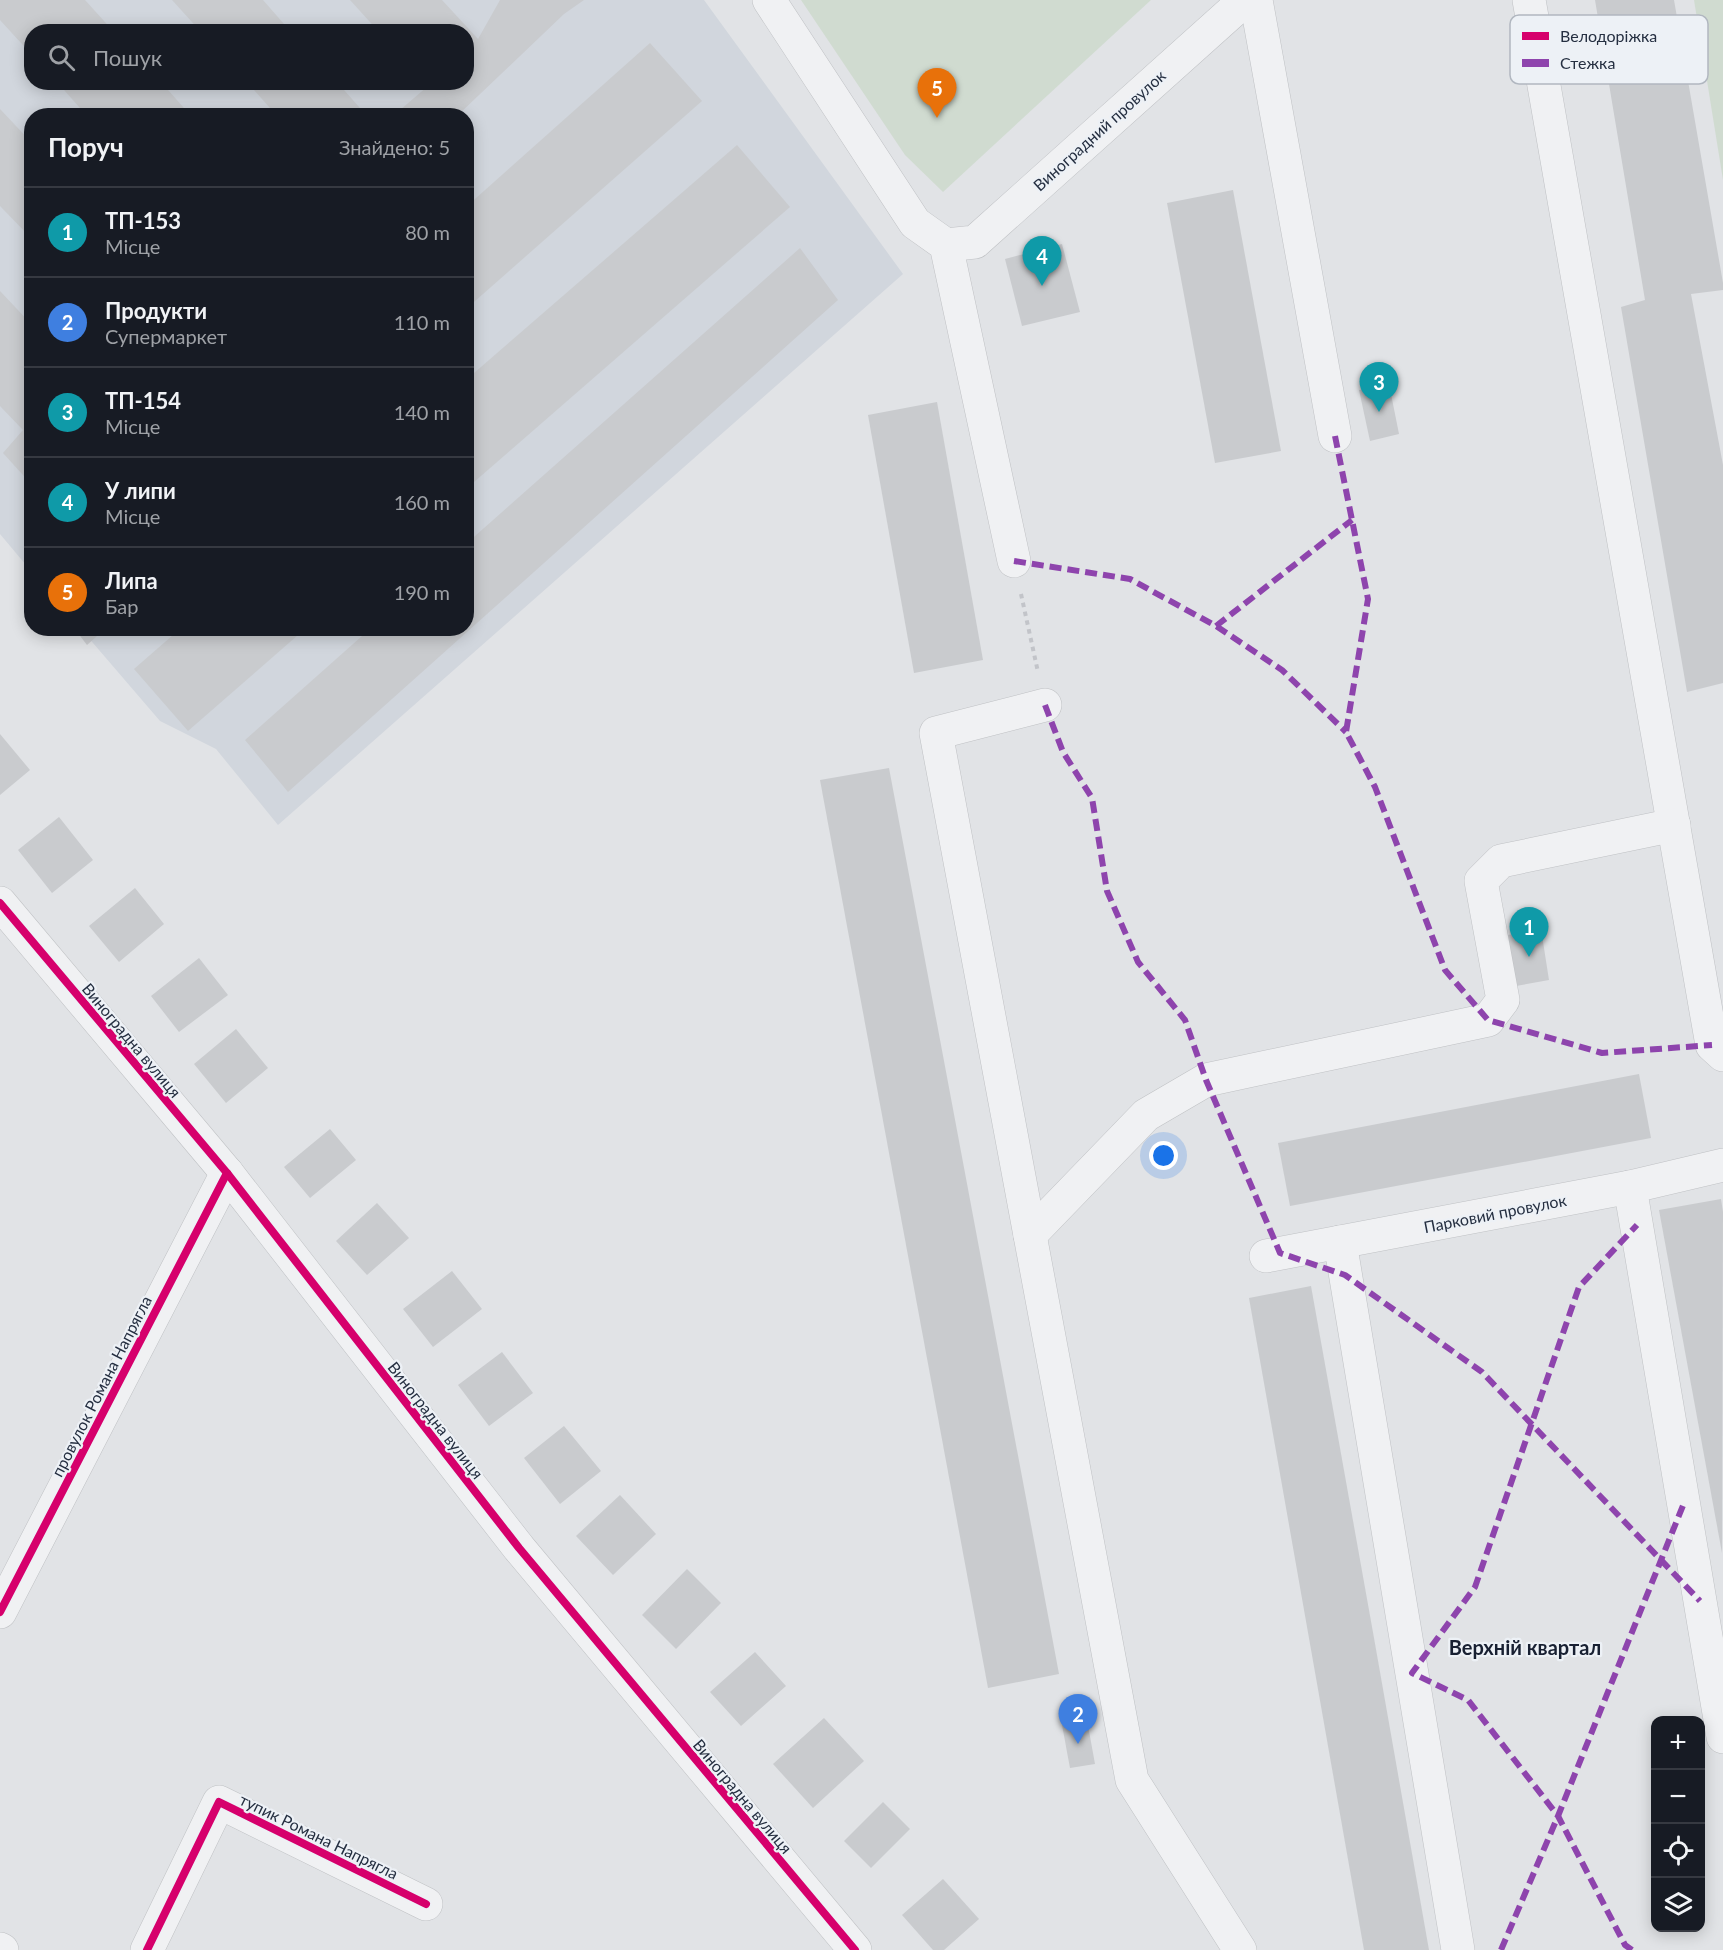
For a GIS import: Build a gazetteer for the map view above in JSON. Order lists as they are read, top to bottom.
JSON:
{
  "streets": {
    "street": [
      "Виноградний провулок",
      "Виноградна вулиця",
      "Парковий провулок",
      "провулок Романа Напрягла",
      "тупик Романа Напрягла"
    ]
  },
  "crossings": [
    ["Виноградна вулиця", "провулок Романа Напрягла"]
  ],
  "districts": ["Верхній квартал"],
  "legend": ["Велодоріжка", "Стежка"],
  "page": {
    "search": "Пошук",
    "pins": [
      "5",
      "4",
      "3",
      "1",
      "2"
    ],
    "heading": ["Поруч", "Знайдено: 5"],
    "list": [
      {
        "mark": "1",
        "name": "ТП-153",
        "note": "Місце",
        "value": "80 m"
      },
      {
        "mark": "2",
        "name": "Продукти",
        "note": "Супермаркет",
        "value": "110 m"
      },
      {
        "mark": "3",
        "name": "ТП-154",
        "note": "Місце",
        "value": "140 m"
      },
      {
        "mark": "4",
        "name": "У липи",
        "note": "Місце",
        "value": "160 m"
      },
      {
        "mark": "5",
        "name": "Липа",
        "note": "Бар",
        "value": "190 m"
      }
    ],
    "map_buttons": ["+", "−"]
  }
}
